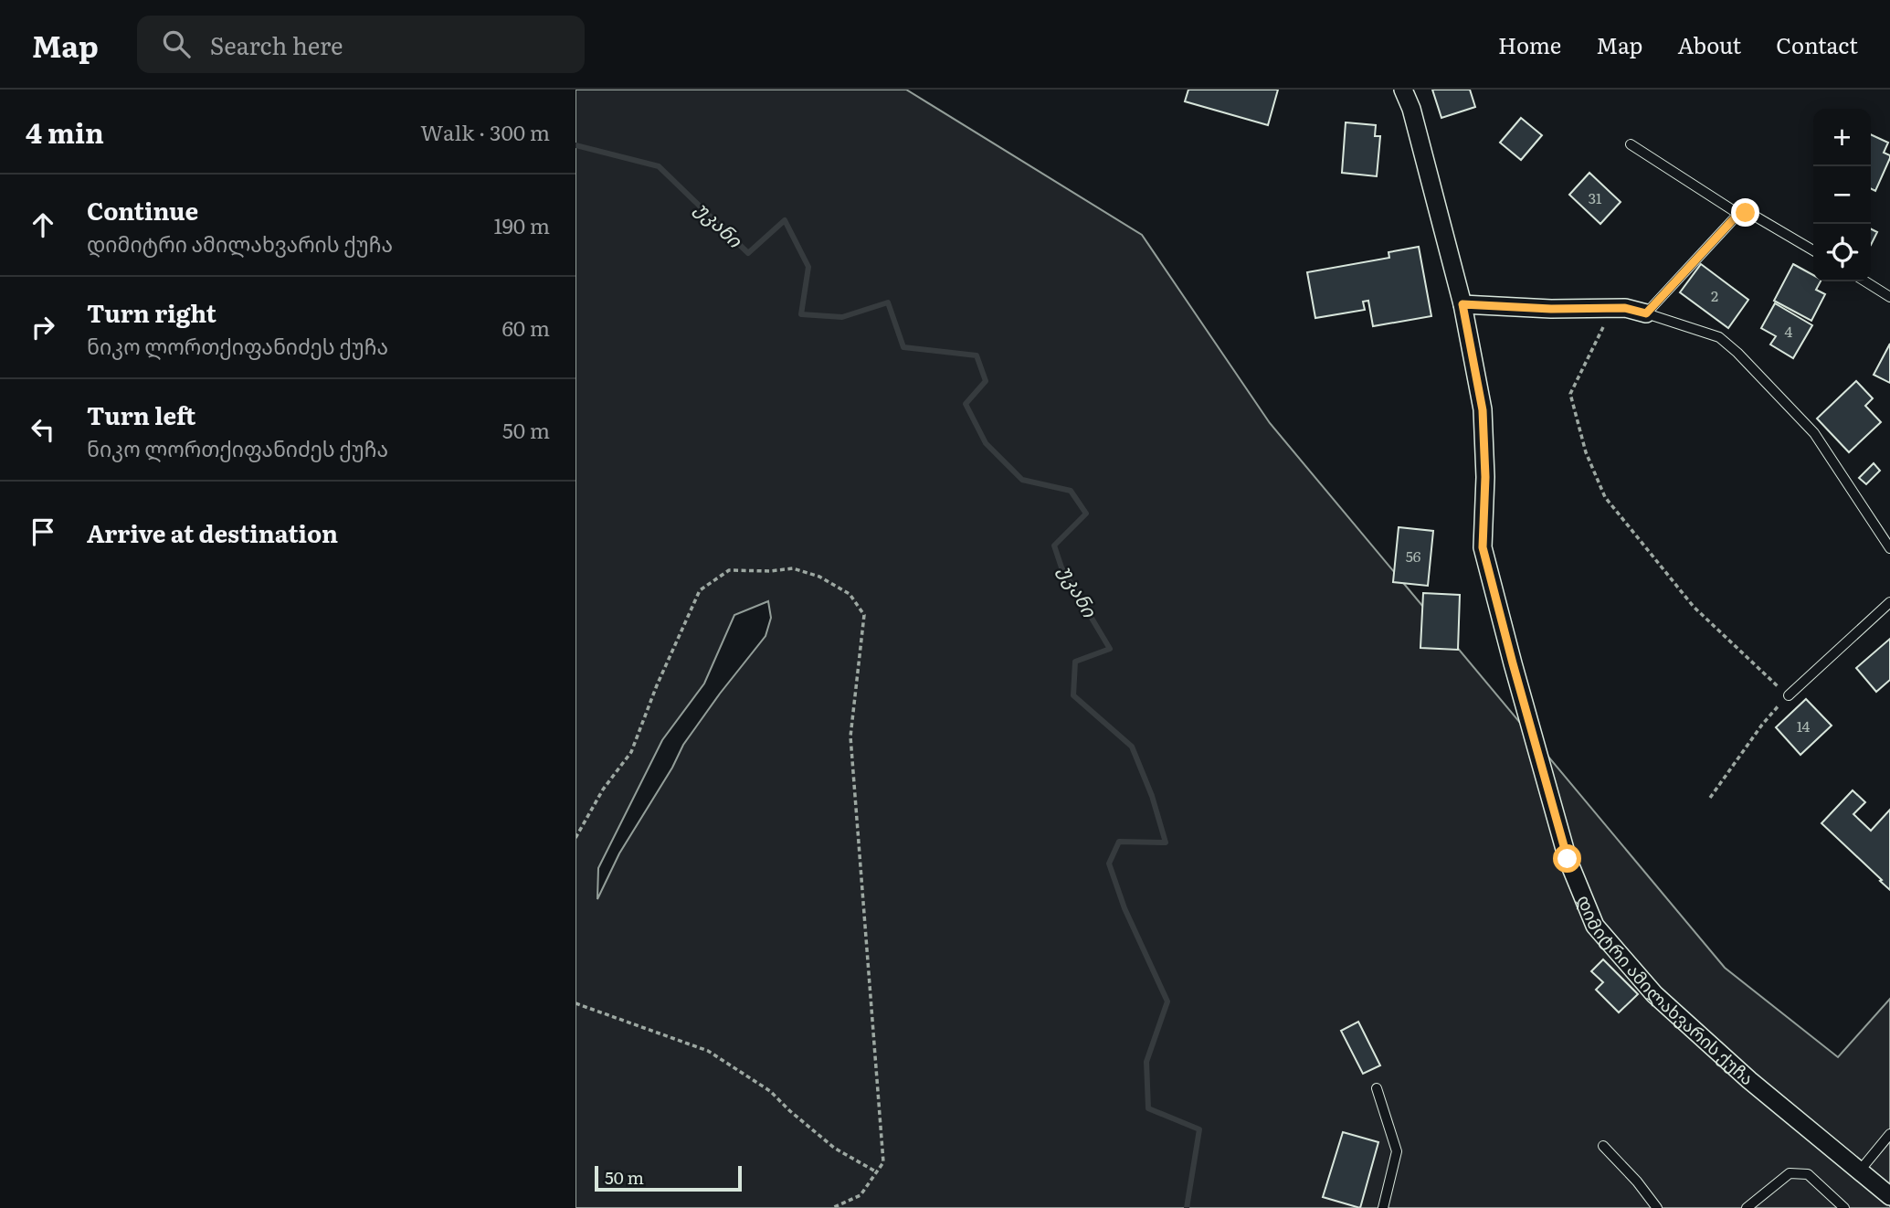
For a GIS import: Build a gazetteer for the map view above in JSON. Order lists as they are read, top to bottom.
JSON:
{
  "streets": {
    "street": ["დიმიტრი ამილახვარის ქუჩა"]
  },
  "water": ["უკანი"],
  "house_numbers": [
    "31",
    "2",
    "4",
    "56",
    "14"
  ],
  "scale_bar": "50 m",
  "page": {
    "header": "Map",
    "search": "Search here",
    "nav": [
      "Home",
      "Map",
      "About",
      "Contact"
    ],
    "heading": ["4 min", "Walk · 300 m"],
    "map_buttons": ["+", "−"],
    "list": [
      ["Continue", "დიმიტრი ამილახვარის ქუჩა", "190 m"],
      ["Turn right", "ნიკო ლორთქიფანიძეს ქუჩა", "60 m"],
      ["Turn left", "ნიკო ლორთქიფანიძეს ქუჩა", "50 m"],
      "Arrive at destination"
    ],
    "scale": "50 m"
  }
}
